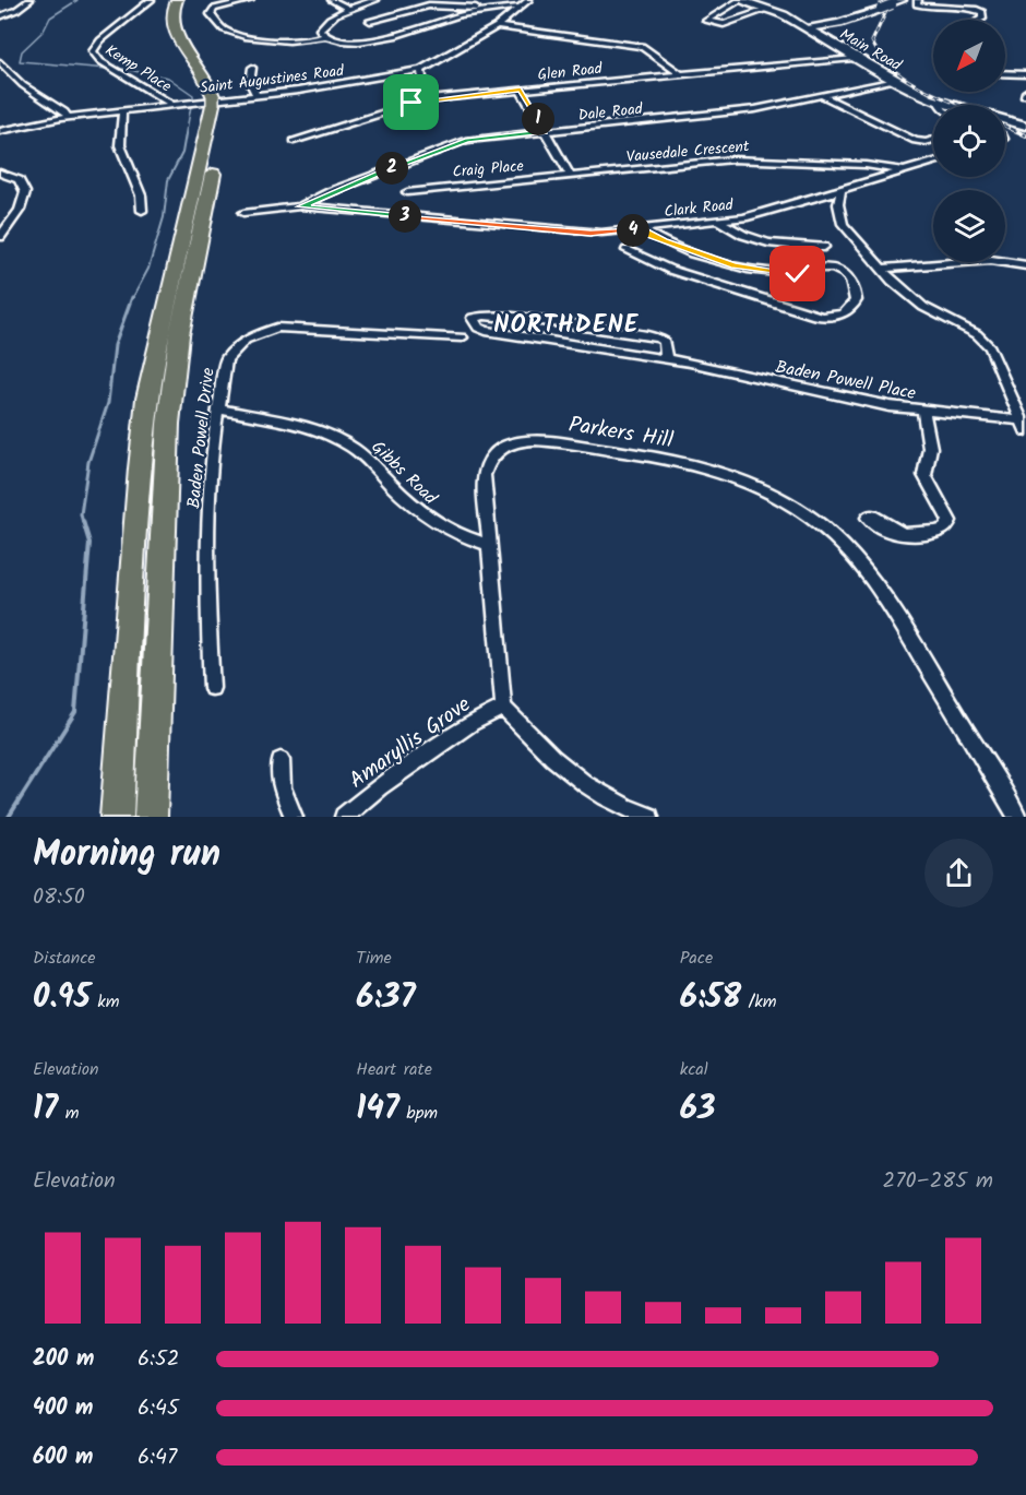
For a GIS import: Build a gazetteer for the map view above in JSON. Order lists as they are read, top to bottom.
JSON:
{
  "streets": {
    "main road": ["Main Road"],
    "street": [
      "Kemp Place",
      "Glen Road",
      "Saint Augustines Road",
      "Dale Road",
      "Vausedale Crescent",
      "Craig Place",
      "Clark Road",
      "Baden Powell Place",
      "Parkers Hill",
      "Baden Powell Drive",
      "Gibbs Road",
      "Amaryllis Grove"
    ]
  },
  "crossings": [
    ["Main Road", "Glen Road"],
    ["Main Road", "Dale Road"],
    ["Kemp Place", "Saint Augustines Road"],
    ["Dale Road", "Clark Road"],
    ["Vausedale Crescent", "Craig Place"],
    ["Vausedale Crescent", "Clark Road"],
    ["Parkers Hill", "Gibbs Road"],
    ["Parkers Hill", "Amaryllis Grove"],
    ["Baden Powell Drive", "Gibbs Road"]
  ],
  "districts": ["NORTHDENE"],
  "north": "bottom left",
  "page": {
    "pins": [
      "1",
      "2",
      "3",
      "4"
    ],
    "heading": ["Morning run", "08:50"],
    "stats": [
      ["Distance", "0.95 km"],
      ["Time", "6:37"],
      ["Pace", "6:58 /km"],
      ["Elevation", "17 m"],
      ["Heart rate", "147 bpm"],
      ["kcal", "63"]
    ],
    "chart": ["Elevation", "270–285 m"],
    "list": [
      {
        "name": "200 m",
        "note": "6:52"
      },
      {
        "name": "400 m",
        "note": "6:45"
      },
      {
        "name": "600 m",
        "note": "6:47"
      }
    ]
  }
}
